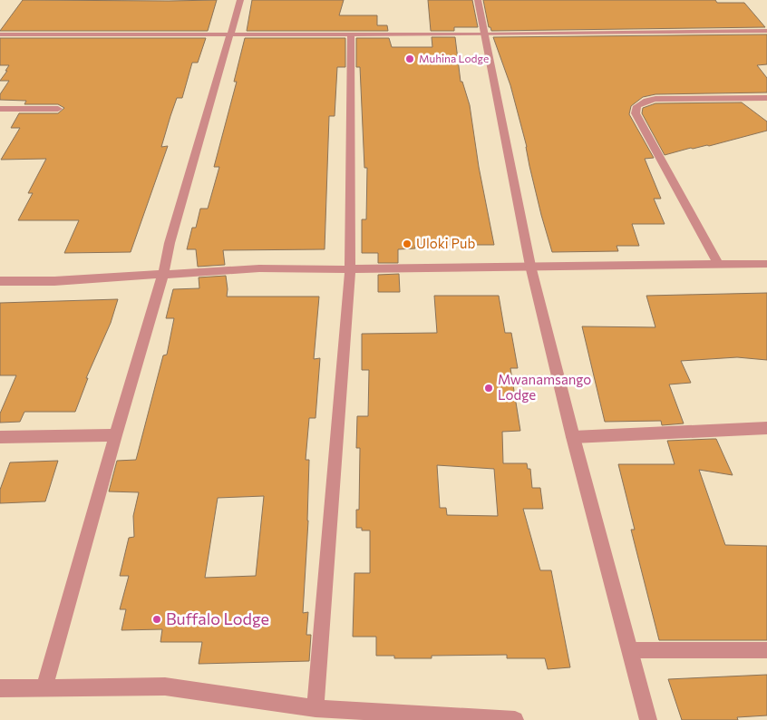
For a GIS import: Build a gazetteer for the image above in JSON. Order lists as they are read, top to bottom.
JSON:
{
  "places": [
    "Muhina Lodge",
    "Uloki Pub",
    "Mwanamsango Lodge",
    "Buffalo Lodge"
  ]
}
